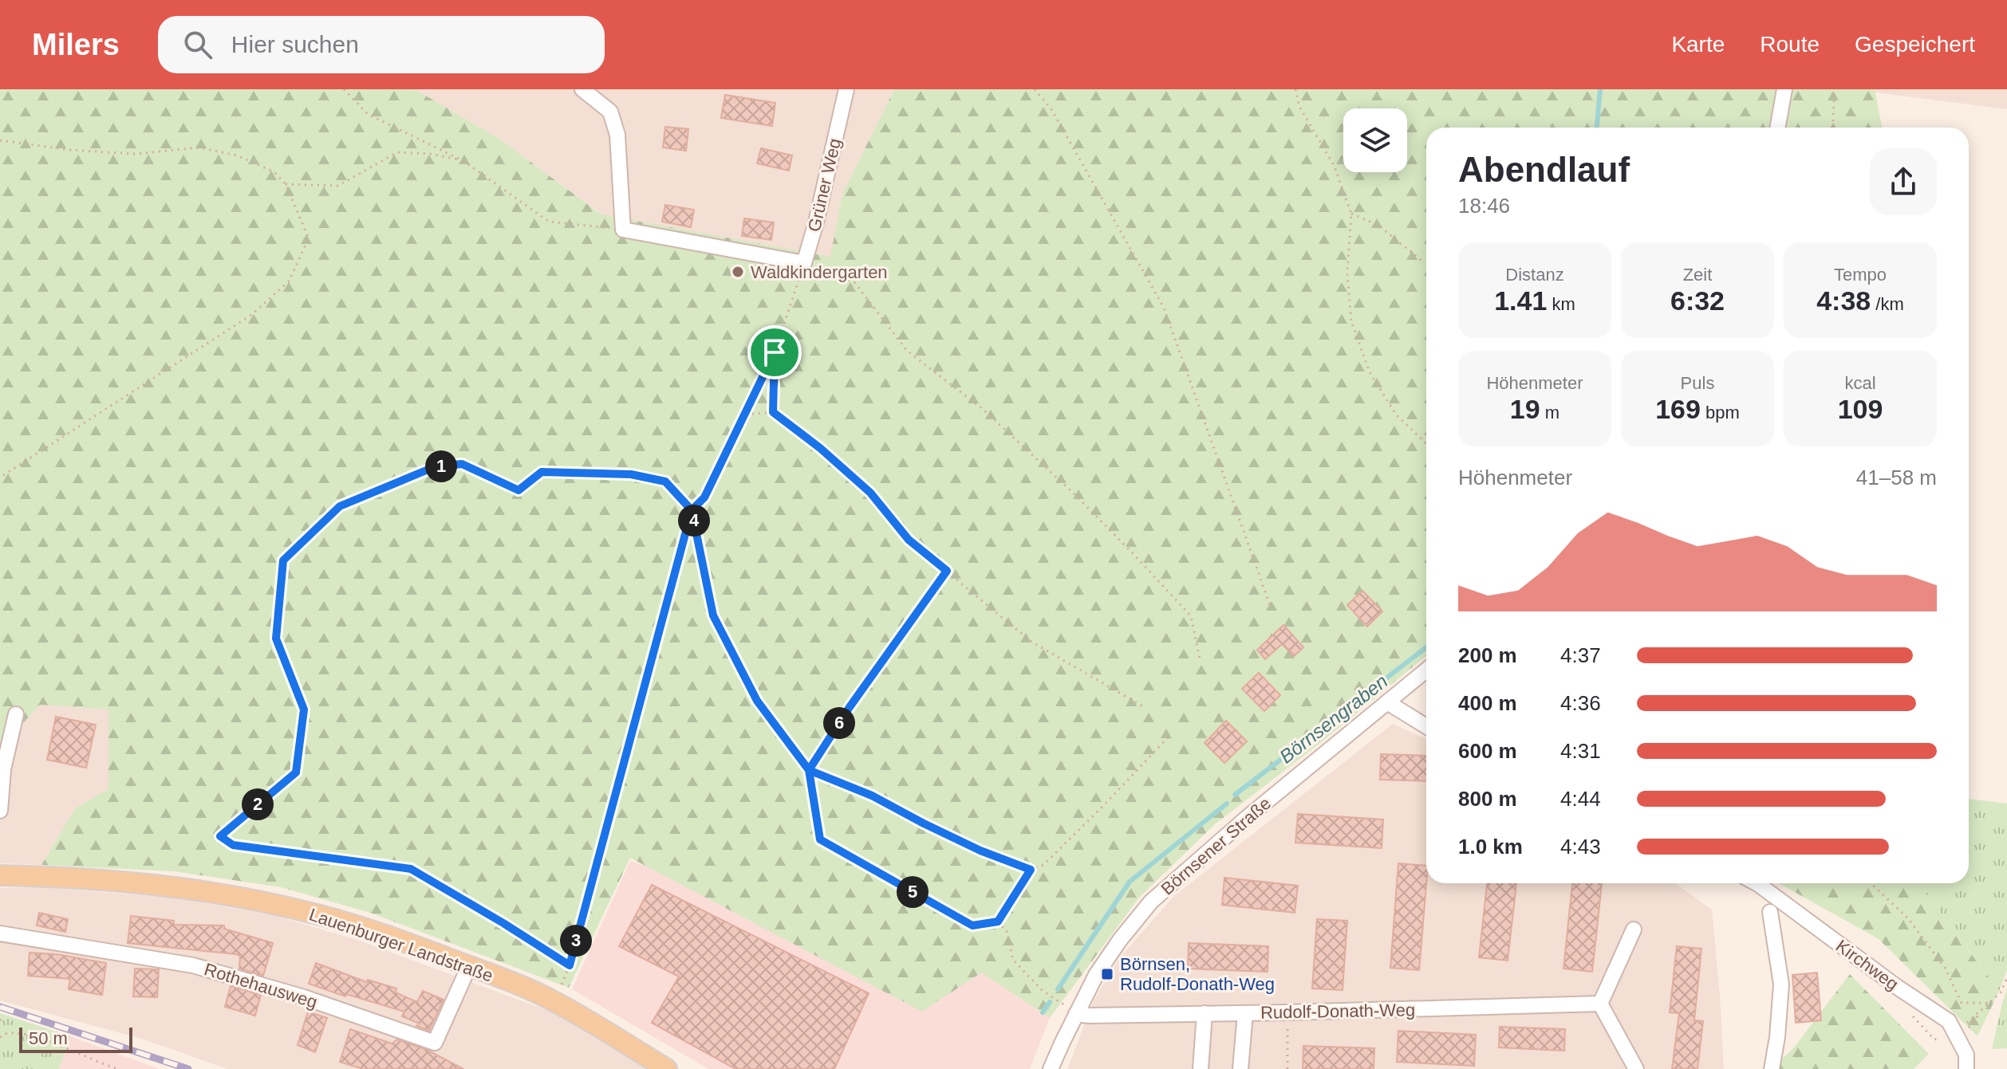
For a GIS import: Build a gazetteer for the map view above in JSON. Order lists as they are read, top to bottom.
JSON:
{
  "streets": {
    "main road": ["Lauenburger Landstraße"],
    "street": [
      "Grüner Weg",
      "Börnsener Straße",
      "Kirchweg",
      "Rothehausweg",
      "Rudolf-Donath-Weg"
    ]
  },
  "crossings": [
    ["Börnsener Straße", "Rudolf-Donath-Weg"],
    ["Lauenburger Landstraße", "Rothehausweg"]
  ],
  "water": ["Börnsengraben"],
  "places": {
    "other": ["Waldkindergarten"],
    "transit": ["Börnsen, Rudolf-Donath-Weg"]
  },
  "scale_bar": "50 m",
  "page": {
    "header": "Milers",
    "search": "Hier suchen",
    "nav": ["Karte", "Route", "Gespeichert"],
    "heading": ["Abendlauf", "18:46"],
    "stats": [
      ["Distanz", "1.41 km"],
      ["Zeit", "6:32"],
      ["Tempo", "4:38 /km"],
      ["Höhenmeter", "19 m"],
      ["Puls", "169 bpm"],
      ["kcal", "109"]
    ],
    "pins": [
      "1",
      "4",
      "6",
      "2",
      "5",
      "3"
    ],
    "chart": ["Höhenmeter", "41–58 m"],
    "list": [
      {
        "name": "200 m",
        "note": "4:37"
      },
      {
        "name": "400 m",
        "note": "4:36"
      },
      {
        "name": "600 m",
        "note": "4:31"
      },
      {
        "name": "800 m",
        "note": "4:44"
      },
      {
        "name": "1.0 km",
        "note": "4:43"
      }
    ],
    "scale": "50 m"
  }
}
